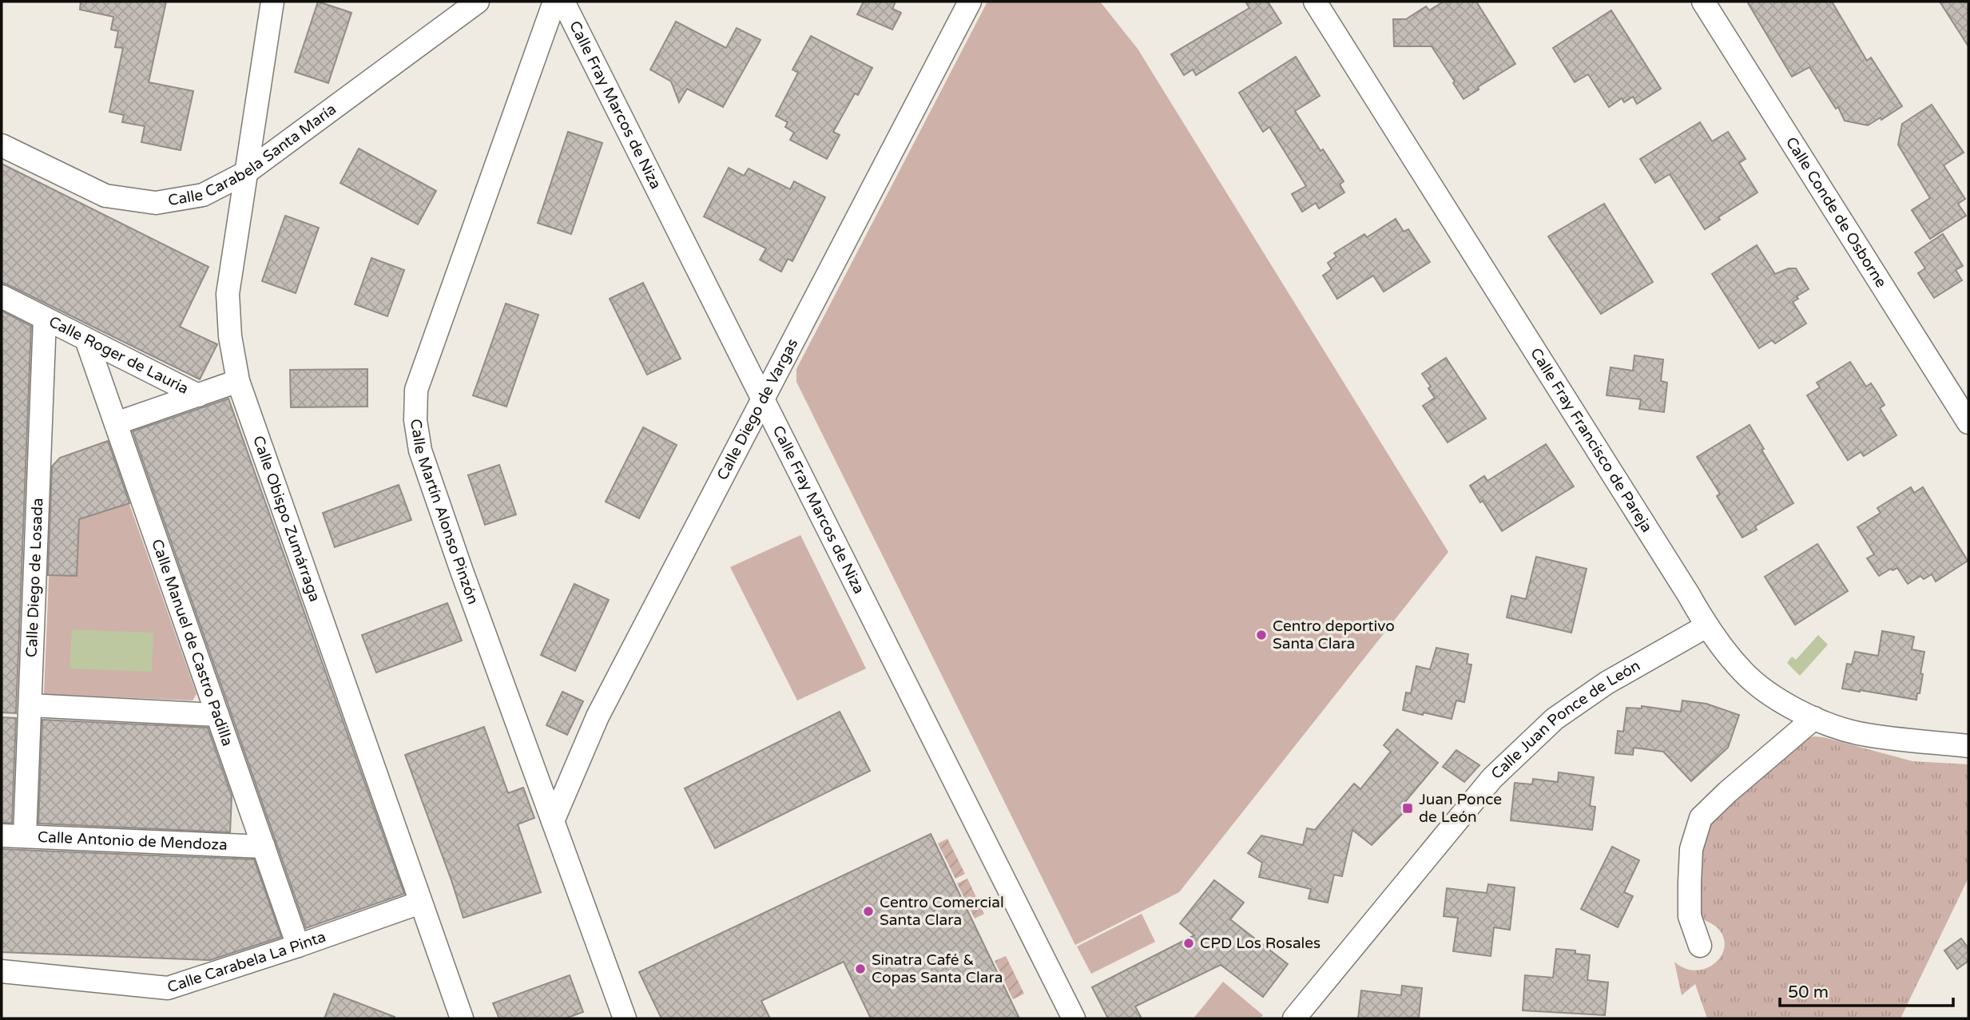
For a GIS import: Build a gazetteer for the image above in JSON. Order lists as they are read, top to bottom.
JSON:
{
  "streets": {
    "street": [
      "Calle Fray Marcos de Niza",
      "Calle Carabela Santa María",
      "Calle Conde de Osborne",
      "Calle Roger de Lauria",
      "Calle Diego de Vargas",
      "Calle Fray Francisco de Pareja",
      "Calle Martín Alonso Pinzón",
      "Calle Obispo Zumárraga",
      "Calle Diego de Losada",
      "Calle Manuel de Castro Padilla",
      "Calle Juan Ponce de León",
      "Calle Antonio de Mendoza",
      "Calle Carabela La Pinta"
    ]
  },
  "crossings": [
    ["Calle Fray Marcos de Niza", "Calle Diego de Vargas"],
    ["Calle Carabela Santa María", "Calle Obispo Zumárraga"],
    ["Calle Roger de Lauria", "Calle Obispo Zumárraga"],
    ["Calle Roger de Lauria", "Calle Diego de Losada"],
    ["Calle Roger de Lauria", "Calle Manuel de Castro Padilla"],
    ["Calle Diego de Vargas", "Calle Martín Alonso Pinzón"],
    ["Calle Fray Francisco de Pareja", "Calle Juan Ponce de León"],
    ["Calle Obispo Zumárraga", "Calle Carabela La Pinta"],
    ["Calle Diego de Losada", "Calle Antonio de Mendoza"],
    ["Calle Manuel de Castro Padilla", "Calle Antonio de Mendoza"],
    ["Calle Manuel de Castro Padilla", "Calle Carabela La Pinta"]
  ],
  "places": {
    "other": [
      "Centro deportivo Santa Clara",
      "Centro Comercial Santa Clara",
      "CPD Los Rosales",
      "Sinatra Café & Copas Santa Clara"
    ],
    "transit": ["Juan Ponce de León"]
  },
  "scale_bar": "50 m"
}
